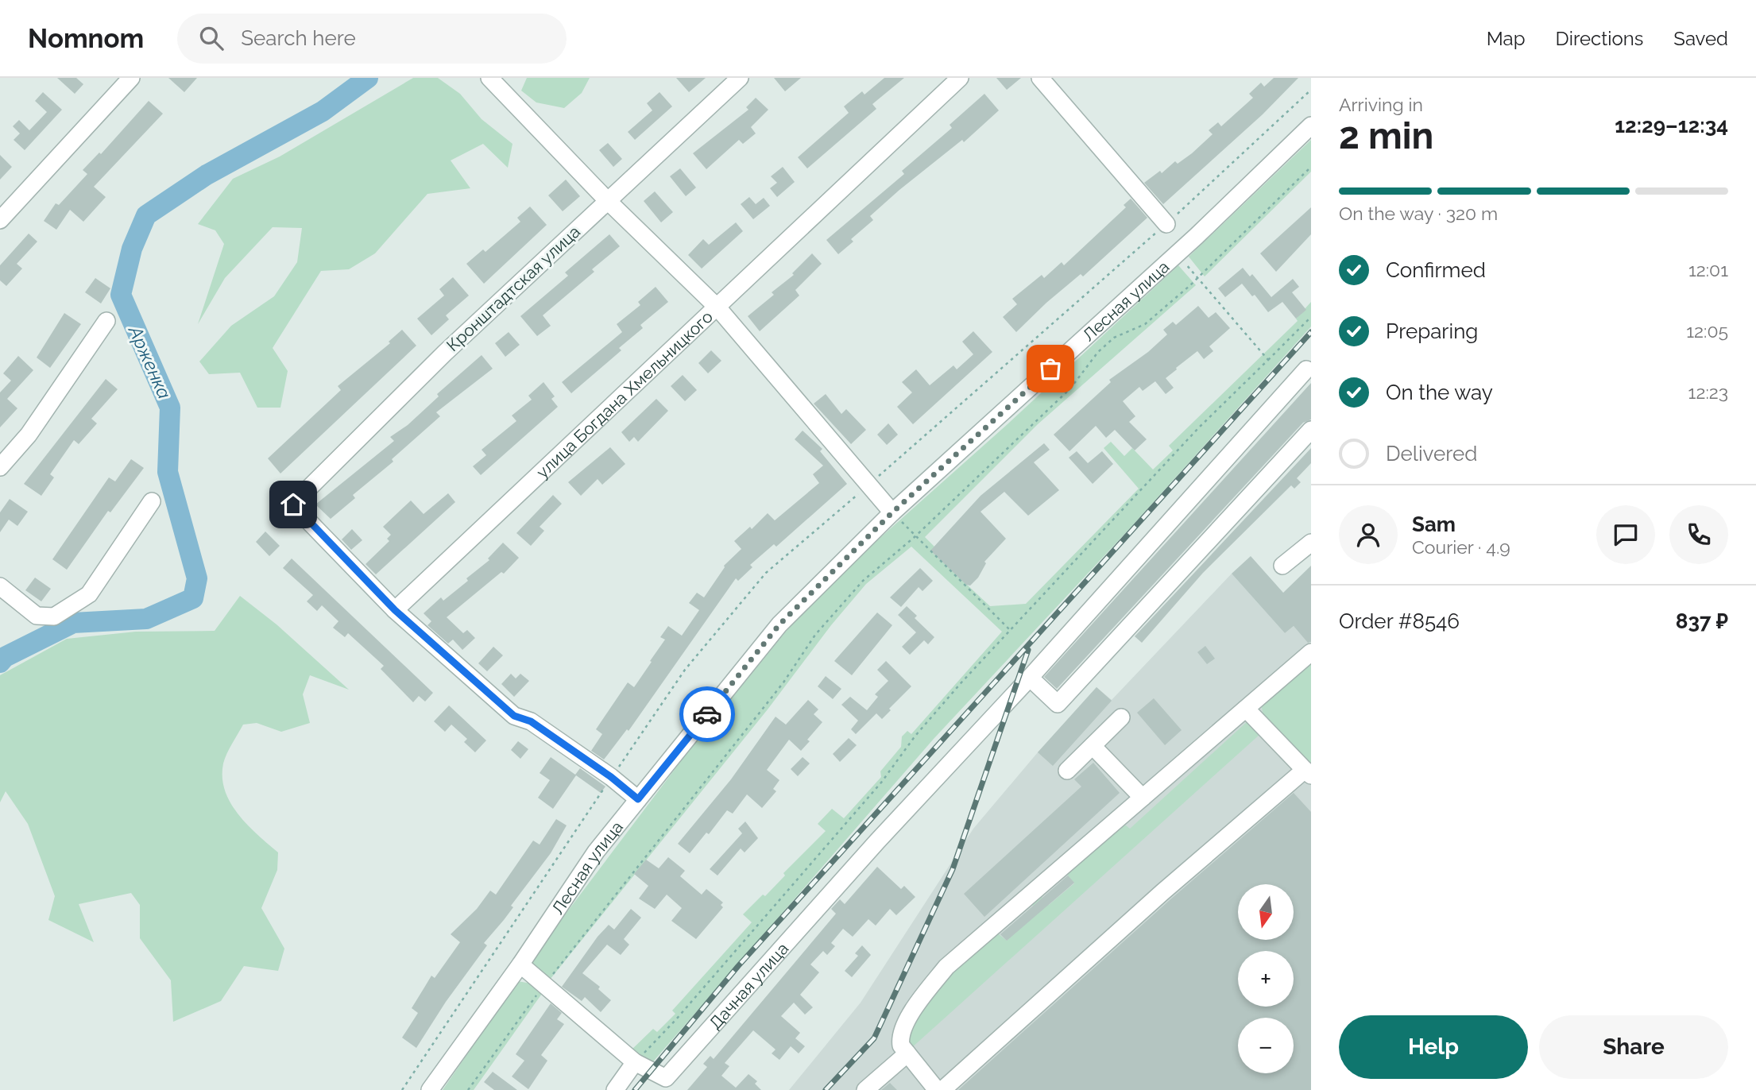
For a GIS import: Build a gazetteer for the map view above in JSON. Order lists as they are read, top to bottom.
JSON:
{
  "streets": {
    "street": [
      "Кронштадтская улица",
      "Лесная улица",
      "улица Богдана Хмельницкого",
      "Дачная улица"
    ]
  },
  "crossings": [
    ["Кронштадтская улица", "улица Богдана Хмельницкого"],
    ["Лесная улица", "Дачная улица"]
  ],
  "water": ["Арженка"],
  "north": "bottom",
  "page": {
    "header": "Nomnom",
    "search": "Search here",
    "nav": ["Map", "Directions", "Saved"],
    "heading": ["2 min", "Arriving in", "12:29–12:34"],
    "panel": [
      "Sam",
      "Courier · 4.9",
      "Order #8546",
      "837 ₽"
    ],
    "bar": "On the way · 320 m",
    "list": [
      ["Confirmed", "12:01"],
      ["Preparing", "12:05"],
      ["On the way", "12:23"],
      "Delivered"
    ],
    "map_buttons": ["+", "−"],
    "buttons": ["Help", "Share"]
  }
}
